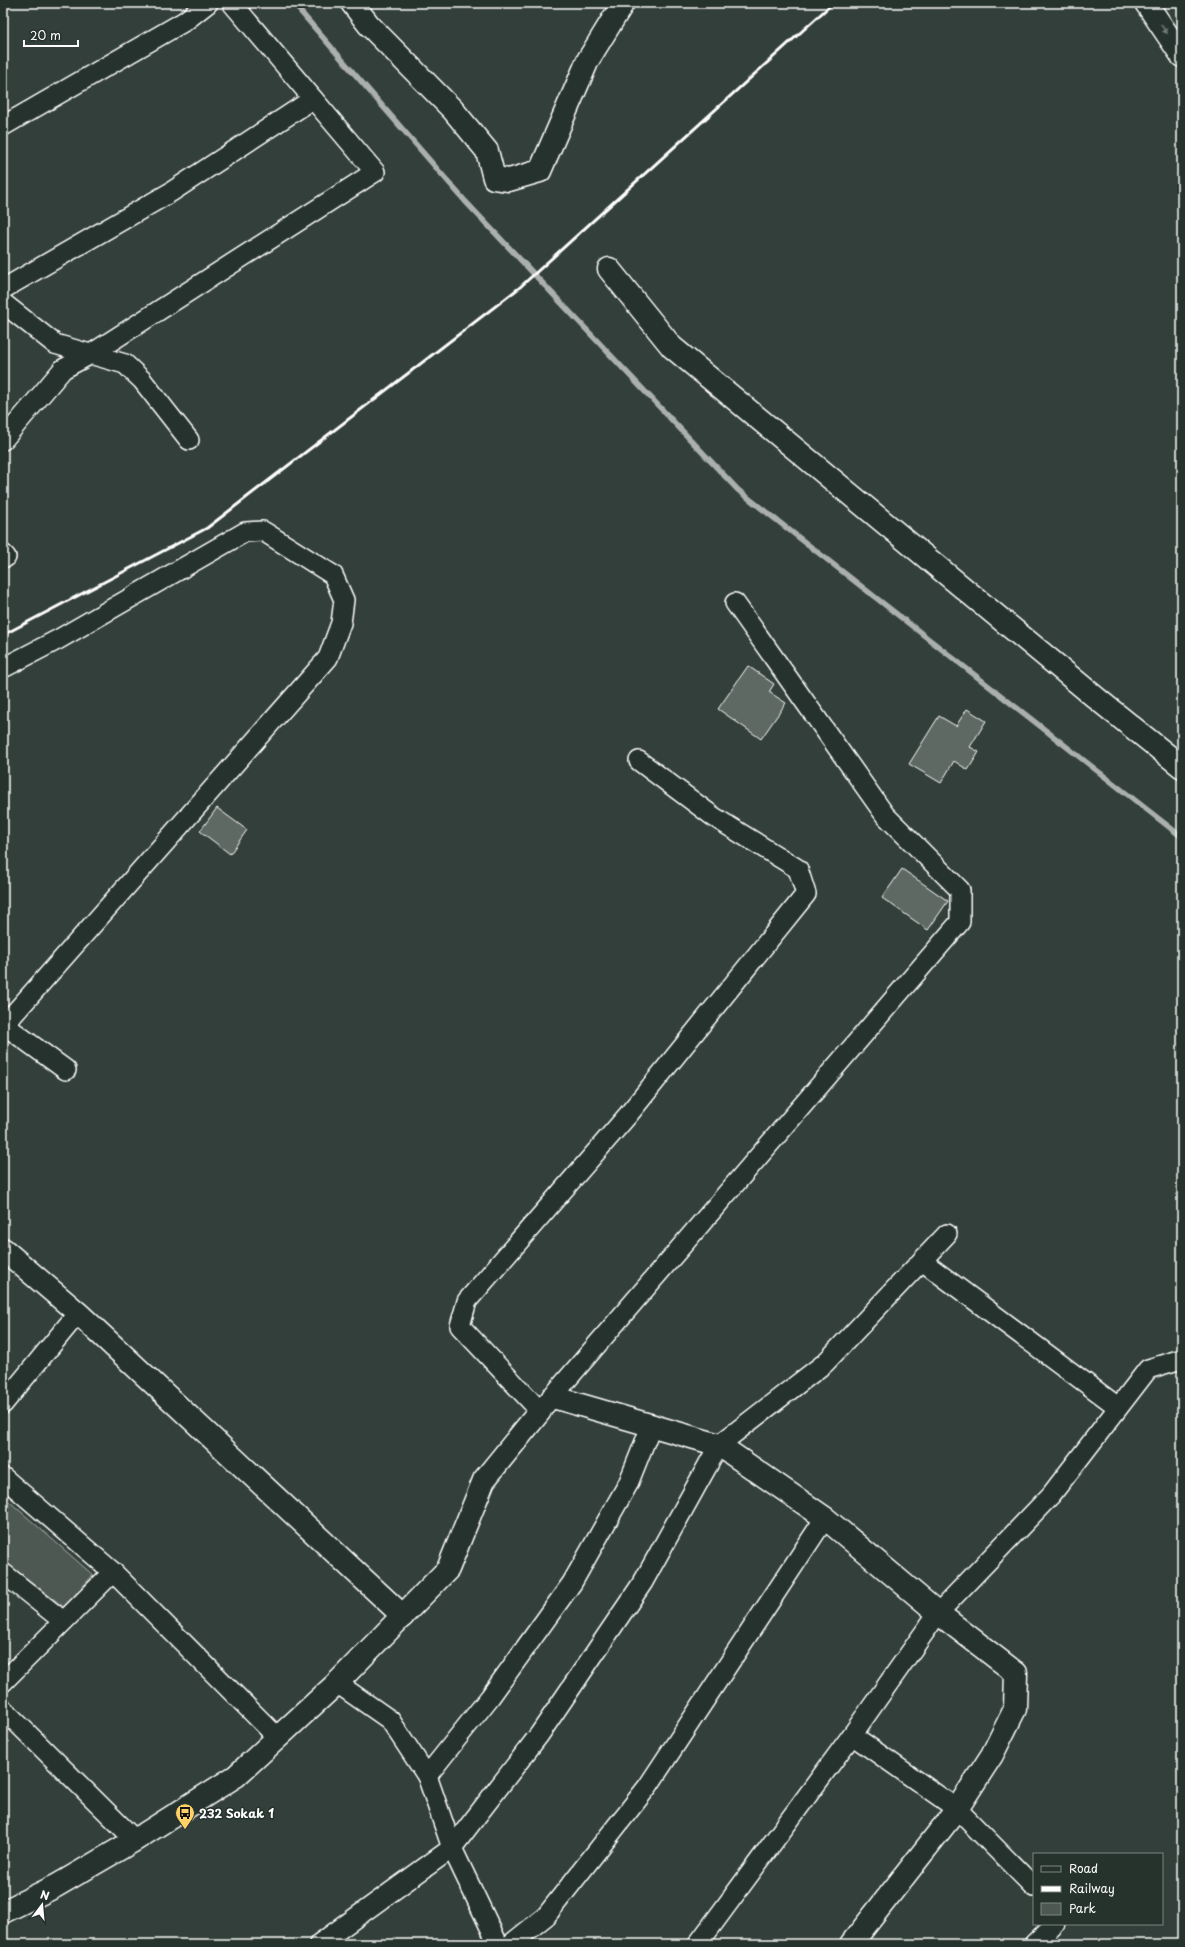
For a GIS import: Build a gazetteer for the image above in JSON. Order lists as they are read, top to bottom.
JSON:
{
  "places": {
    "bus stop": ["232 Sokak 1"]
  },
  "legend": ["Road", "Railway", "Park"],
  "scale_bar": "20 m",
  "north": "top"
}
